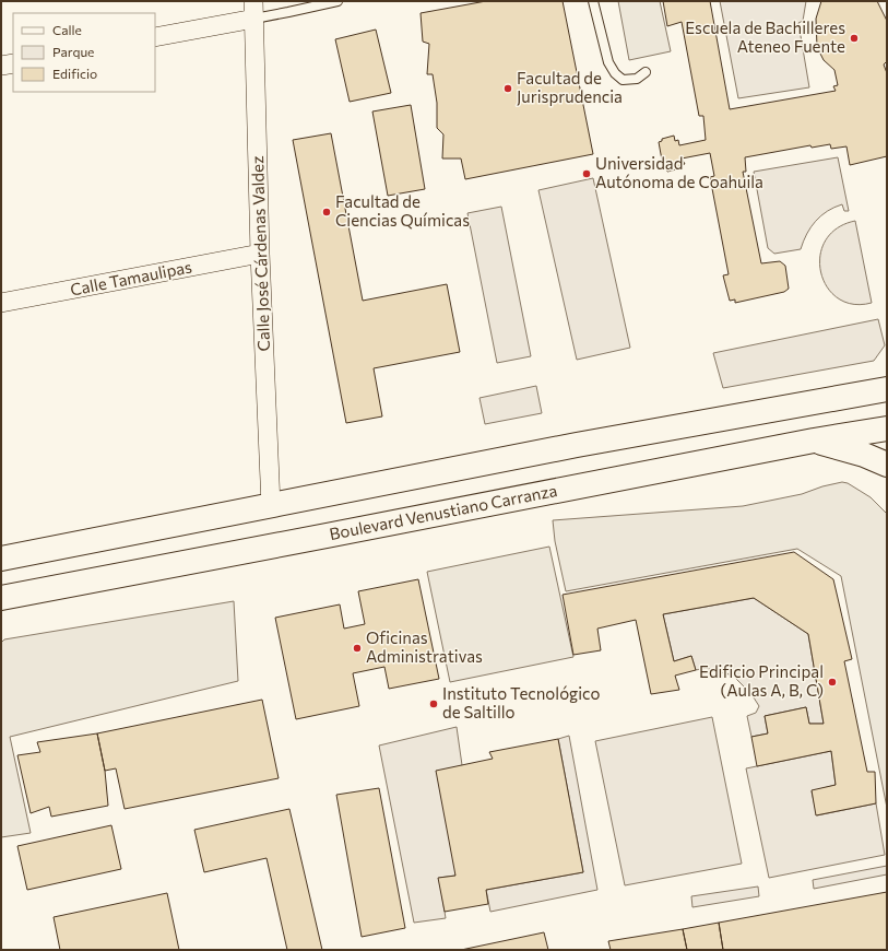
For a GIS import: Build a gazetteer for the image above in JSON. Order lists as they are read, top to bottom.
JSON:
{
  "streets": {
    "main road": ["Boulevard Venustiano Carranza"],
    "street": ["Calle José Cárdenas Valdez", "Calle Tamaulipas"]
  },
  "crossings": [
    ["Calle José Cárdenas Valdez", "Calle Tamaulipas"]
  ],
  "places": [
    "Escuela de Bachilleres Ateneo Fuente",
    "Facultad de Jurisprudencia",
    "Universidad Autónoma de Coahuila",
    "Facultad de Ciencias Químicas",
    "Oficinas Administrativas",
    "Edificio Principal (Aulas A, B, C)",
    "Instituto Tecnológico de Saltillo"
  ],
  "legend": ["Calle", "Parque", "Edificio"]
}
